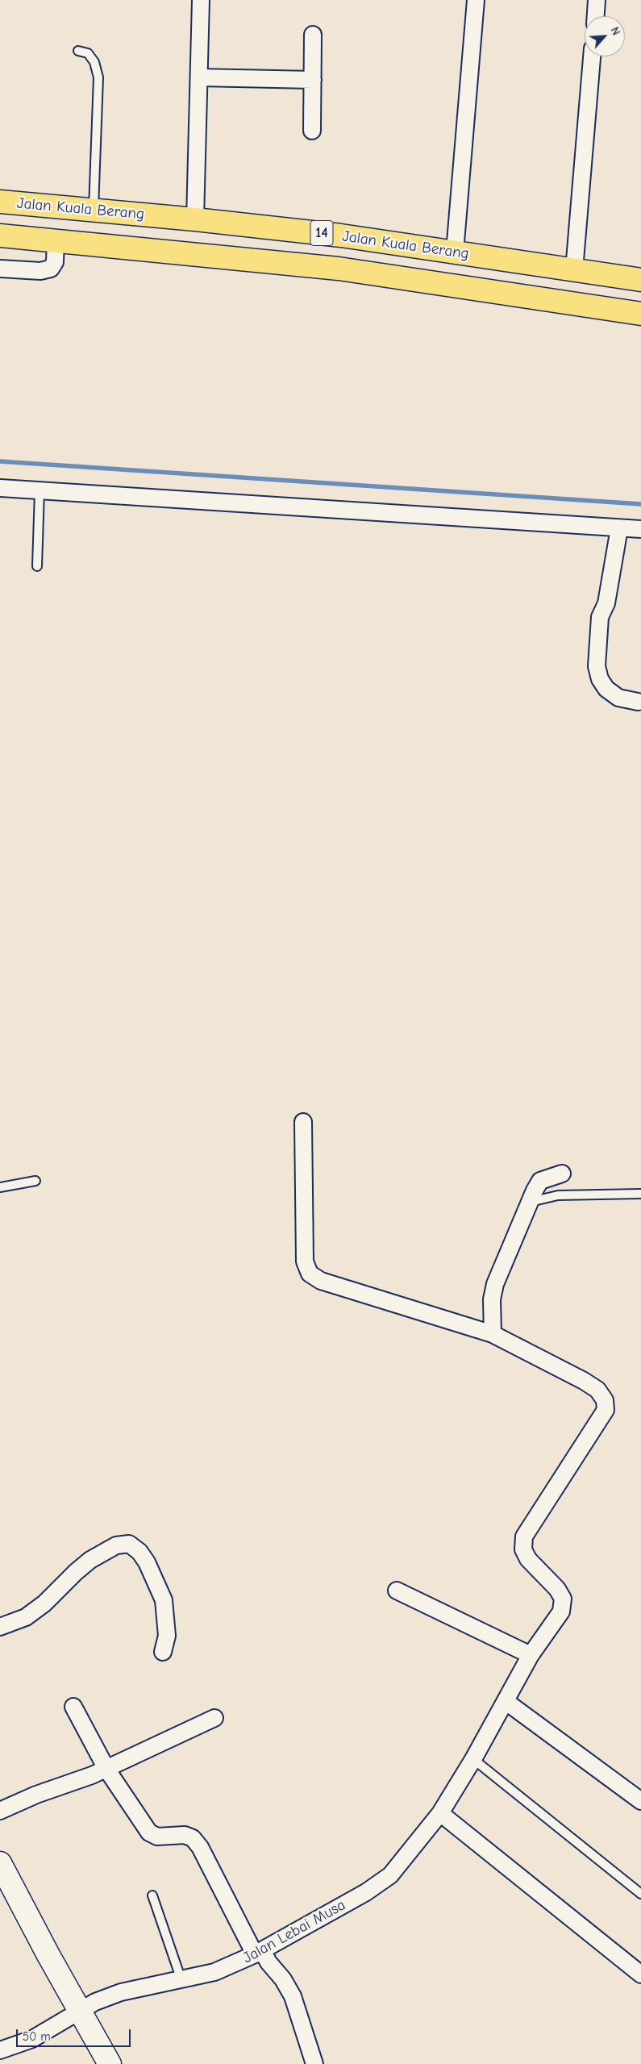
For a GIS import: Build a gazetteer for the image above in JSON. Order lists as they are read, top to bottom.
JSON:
{
  "streets": {
    "highway": ["Jalan Kuala Berang", "14"],
    "street": ["Jalan Lebai Musa"]
  },
  "scale_bar": "50 m",
  "north": "top right"
}
